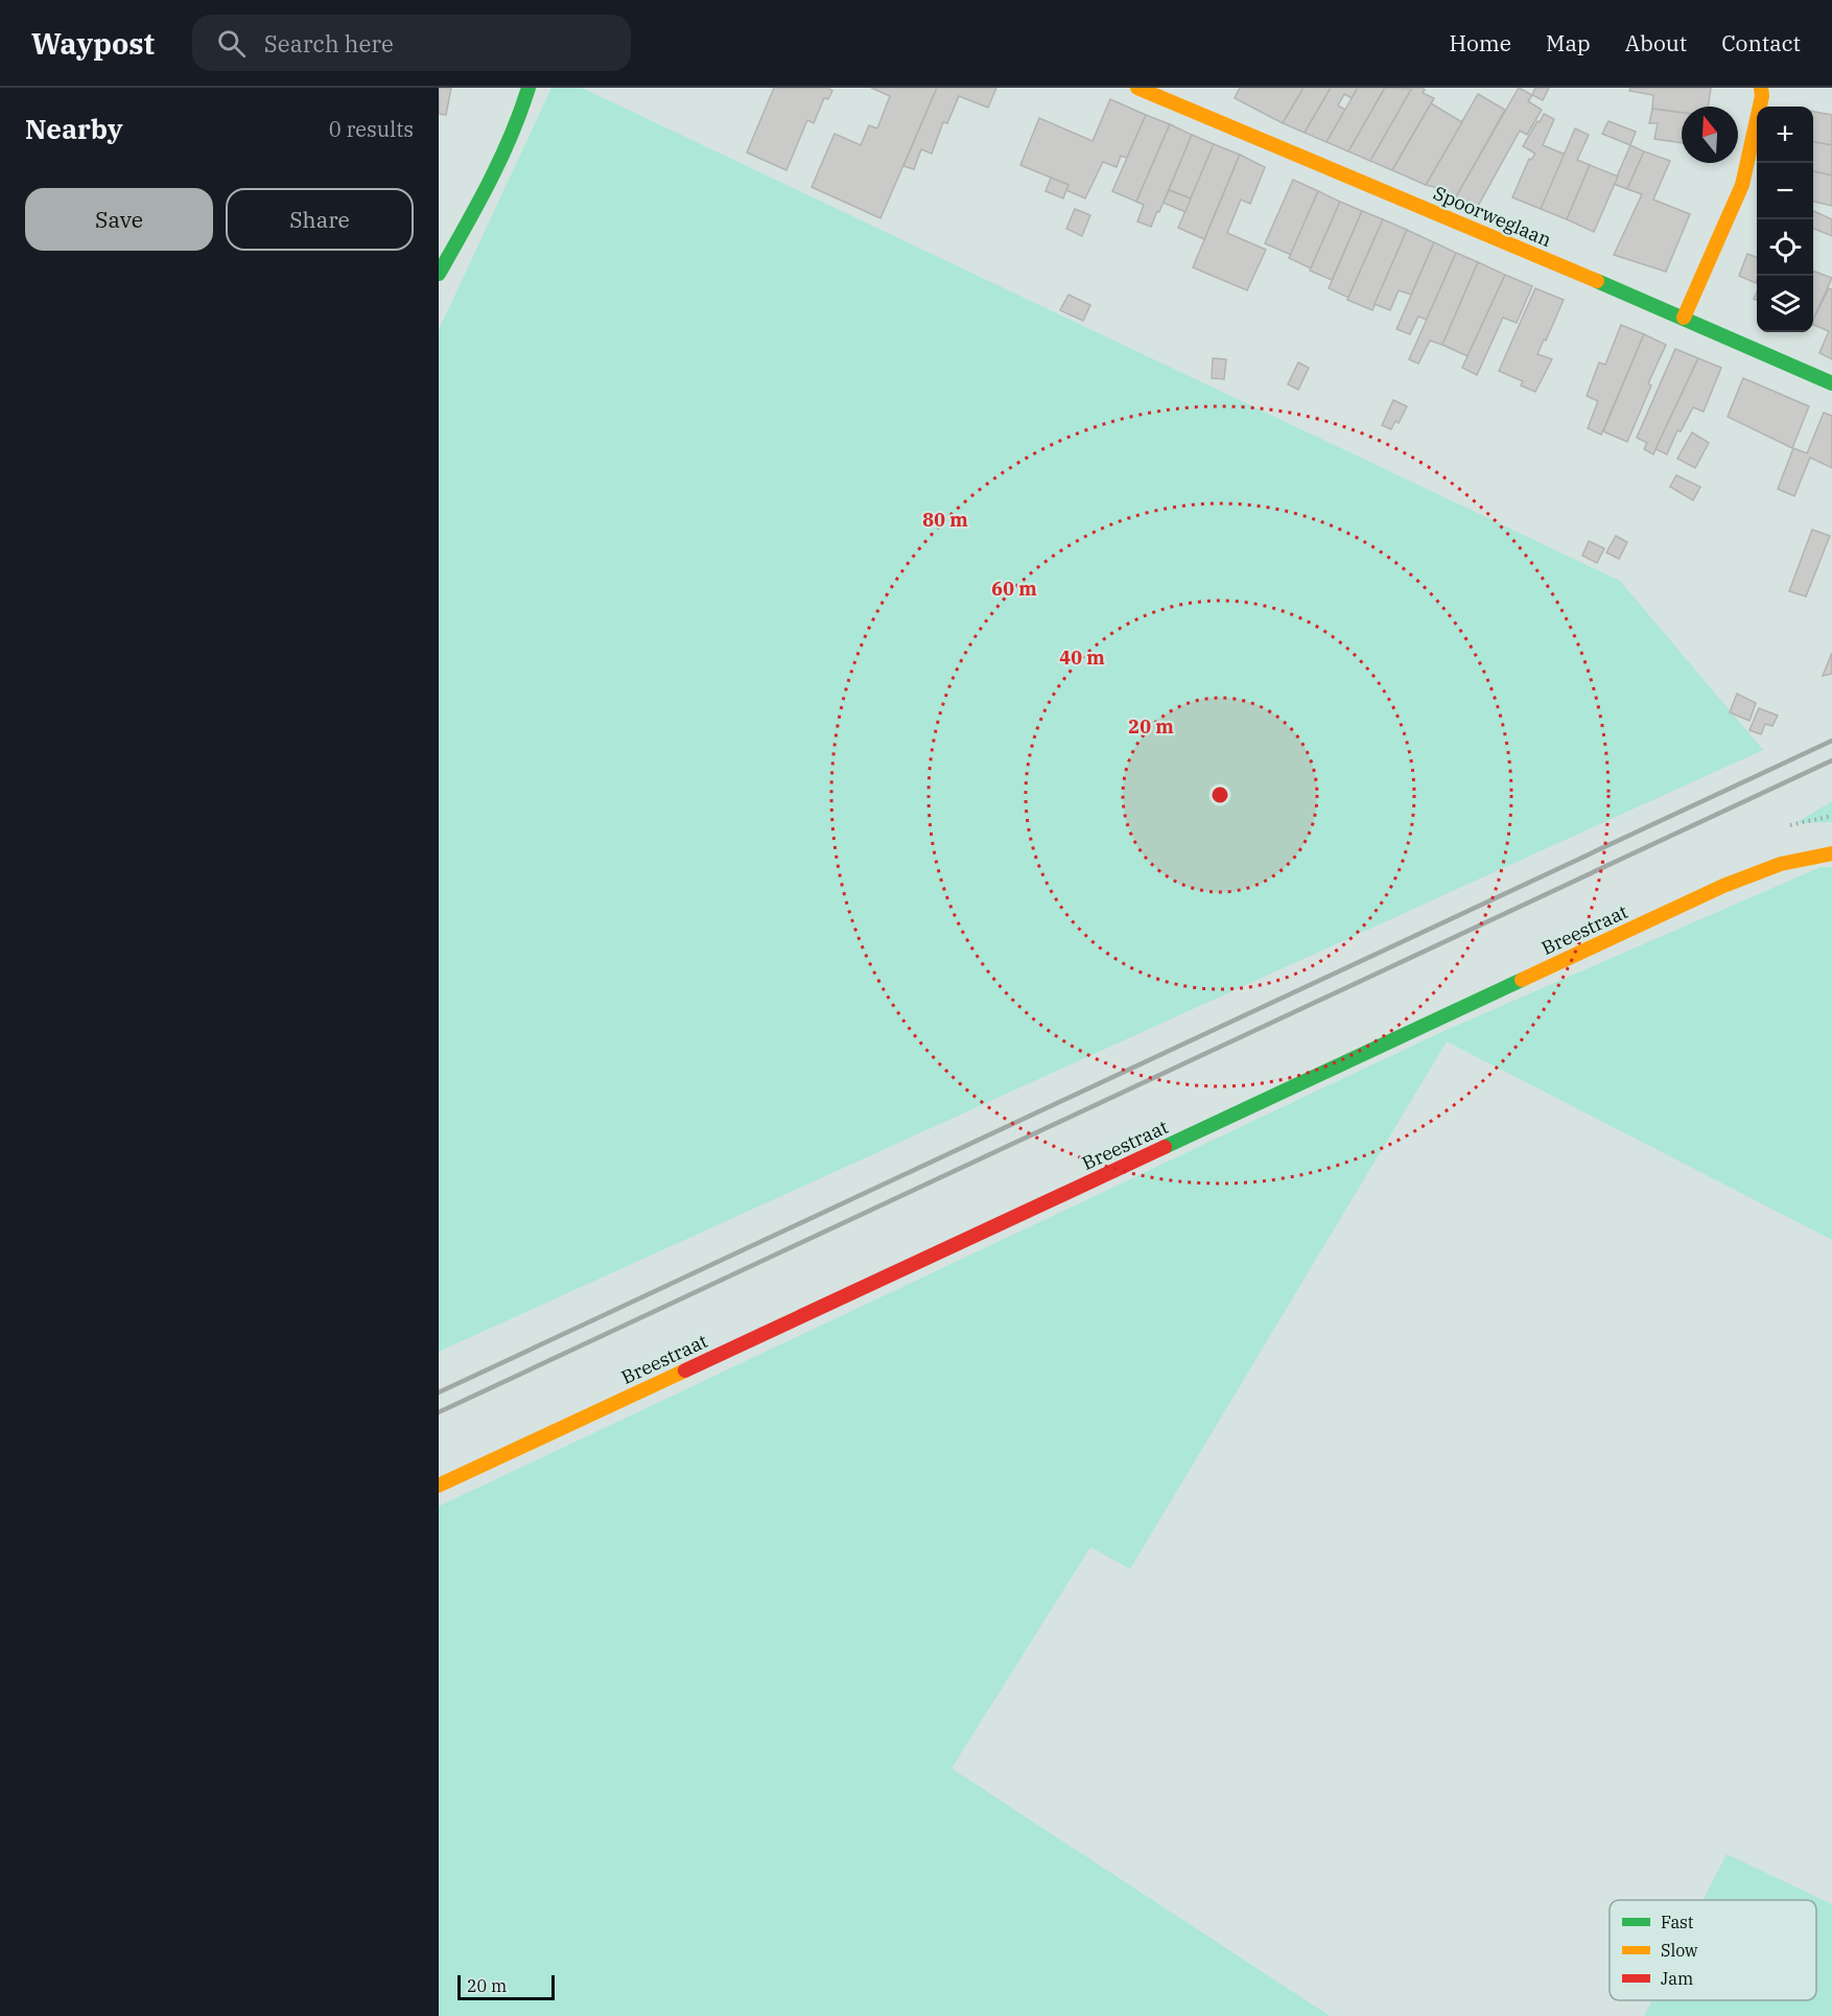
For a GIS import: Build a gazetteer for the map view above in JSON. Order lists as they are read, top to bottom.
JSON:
{
  "streets": {
    "street": ["Spoorweglaan", "Breestraat"]
  },
  "legend": ["Fast", "Slow", "Jam"],
  "scale_bar": "20 m",
  "north": "top",
  "page": {
    "header": "Waypost",
    "search": "Search here",
    "nav": [
      "Home",
      "Map",
      "About",
      "Contact"
    ],
    "heading": ["Nearby", "0 results"],
    "map_buttons": ["+", "−"],
    "buttons": ["Save", "Share"],
    "scale": "20 m"
  },
  "rings": [
    "80 m",
    "60 m",
    "40 m",
    "20 m"
  ]
}
